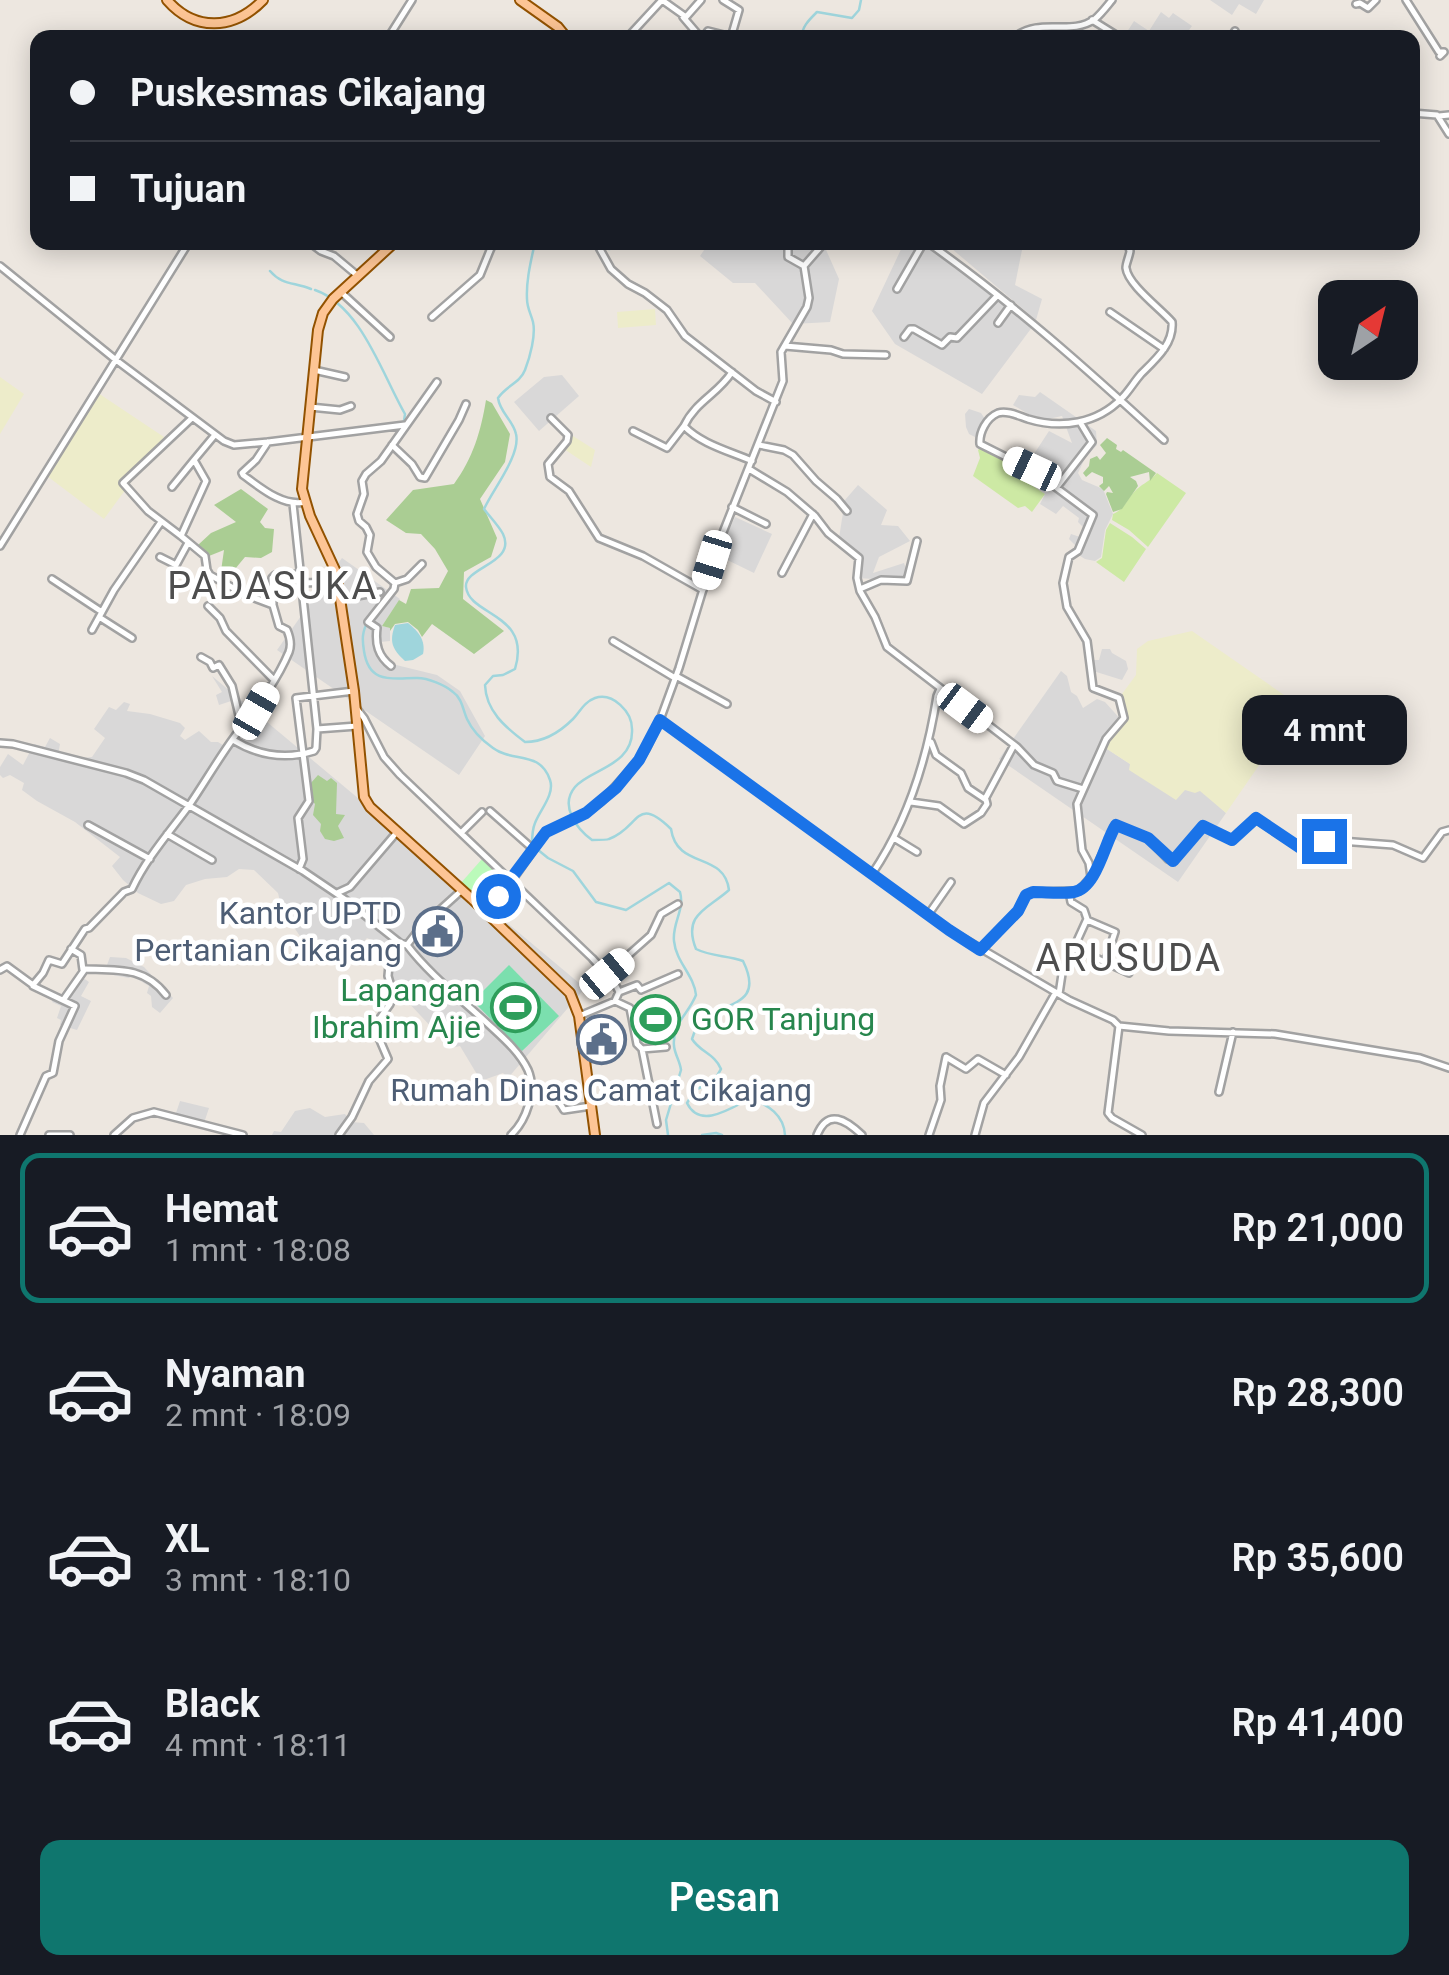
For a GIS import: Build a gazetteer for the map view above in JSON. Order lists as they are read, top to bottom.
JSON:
{
  "districts": ["PADASUKA", "ARUSUDA"],
  "places": {
    "public building": ["Kantor UPTD Pertanian Cikajang", "Rumah Dinas Camat Cikajang"],
    "sports": ["Lapangan Ibrahim Ajie", "GOR Tanjung"]
  },
  "north": "top right",
  "page": {
    "banner": ["Puskesmas Cikajang", "Tujuan"],
    "bubble": "4 mnt",
    "list": [
      {
        "name": "Hemat",
        "note": "1 mnt · 18:08",
        "value": "Rp 21,000"
      },
      {
        "name": "Nyaman",
        "note": "2 mnt · 18:09",
        "value": "Rp 28,300"
      },
      {
        "name": "XL",
        "note": "3 mnt · 18:10",
        "value": "Rp 35,600"
      },
      {
        "name": "Black",
        "note": "4 mnt · 18:11",
        "value": "Rp 41,400"
      }
    ],
    "buttons": "Pesan"
  }
}
